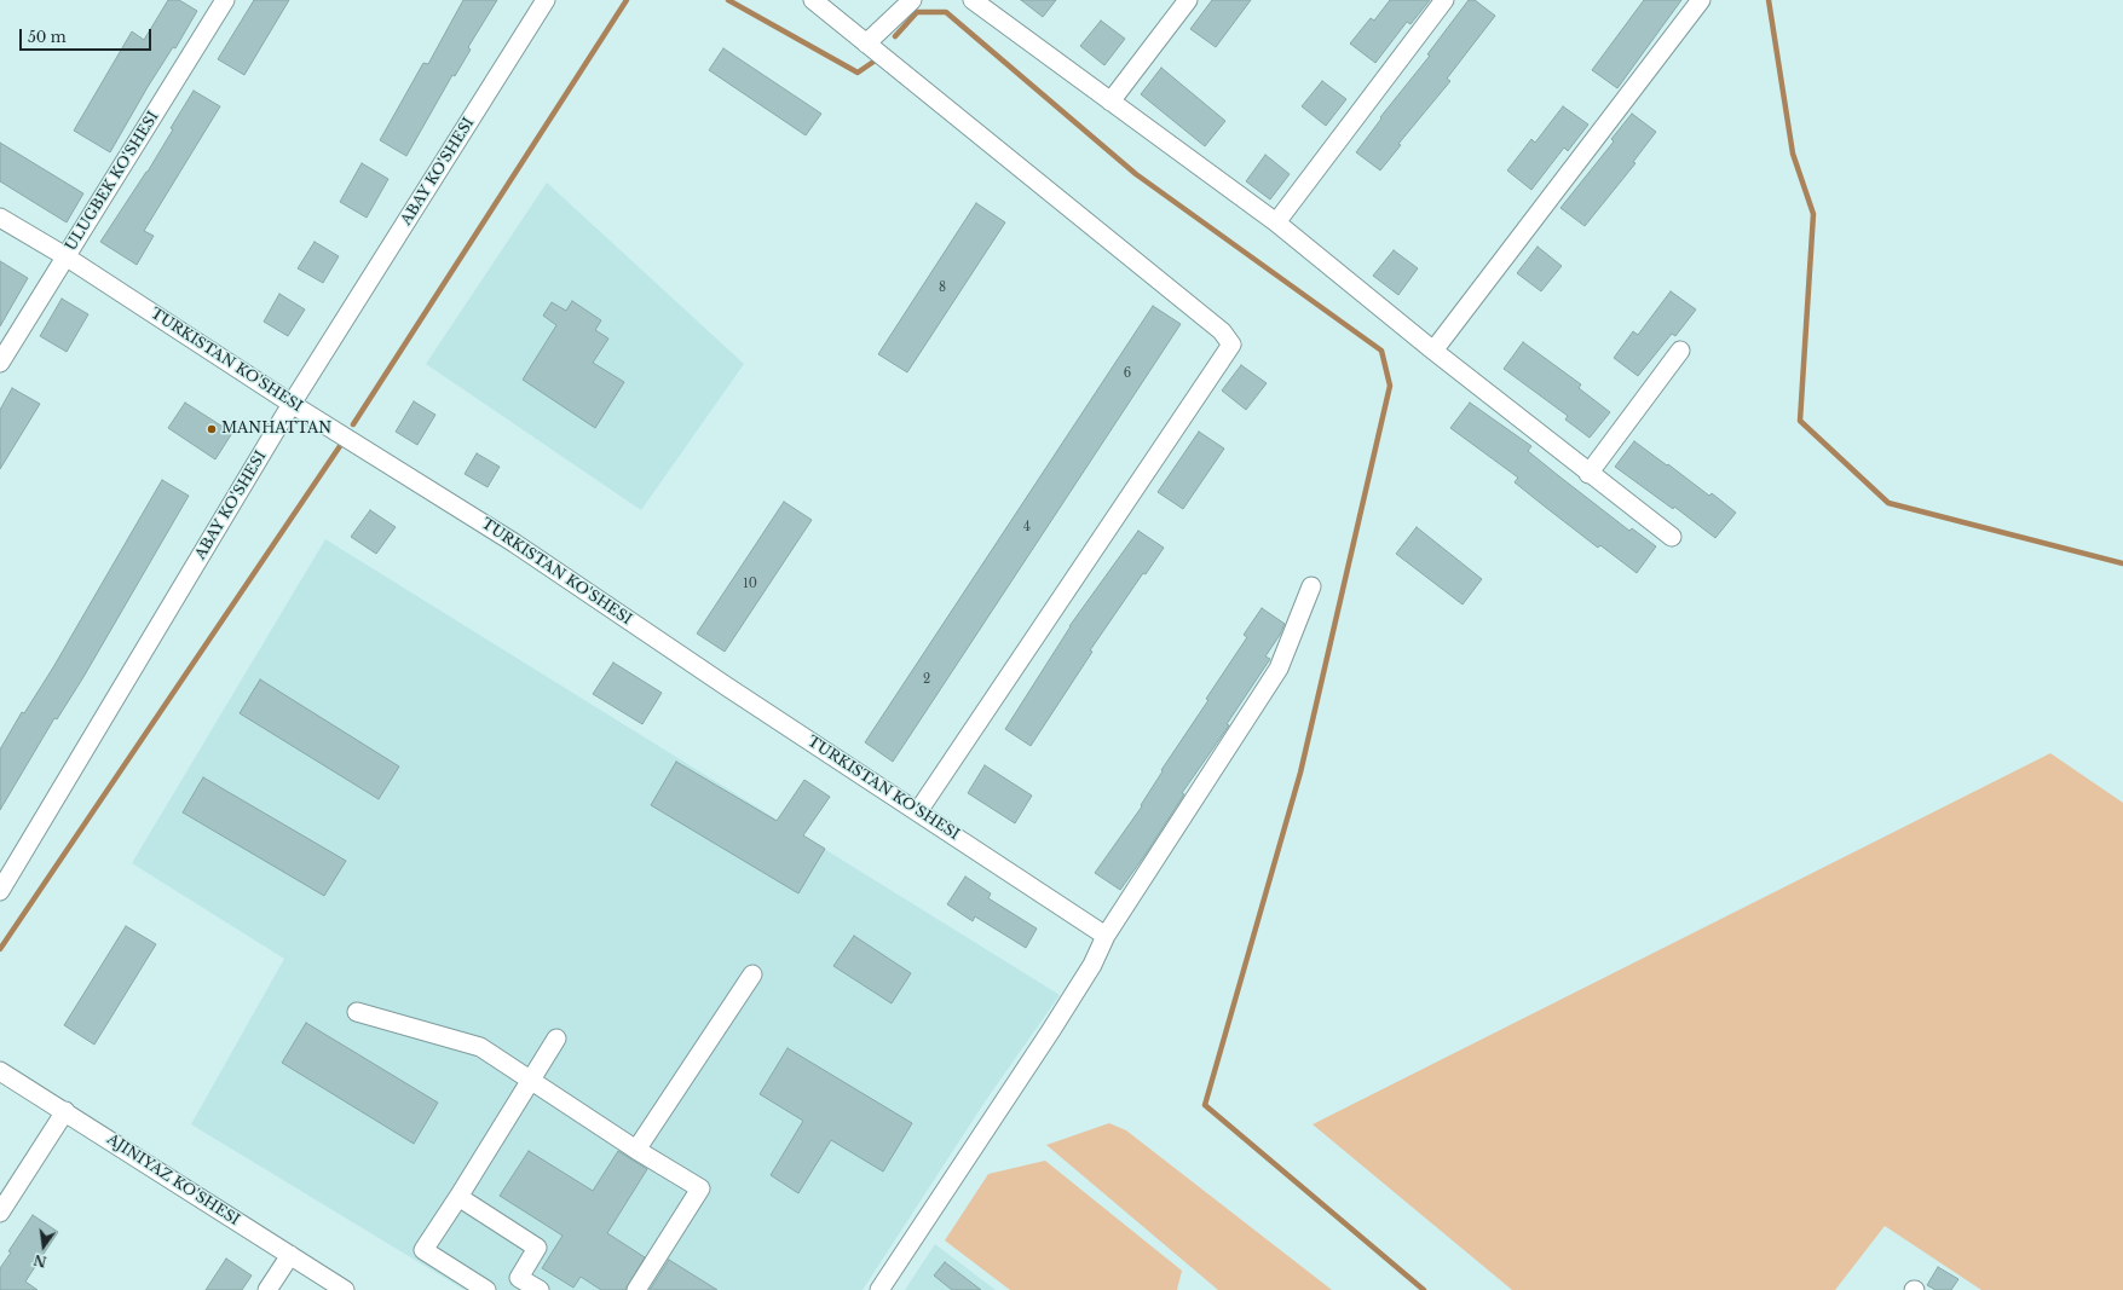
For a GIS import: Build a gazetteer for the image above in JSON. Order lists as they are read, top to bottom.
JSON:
{
  "streets": {
    "street": [
      "ABAY KO'SHESI",
      "ULUGBEK KO'SHESI",
      "TURKISTAN KO'SHESI",
      "AJINIYAZ KO'SHESI"
    ]
  },
  "crossings": [
    ["ABAY KO'SHESI", "TURKISTAN KO'SHESI"],
    ["ULUGBEK KO'SHESI", "TURKISTAN KO'SHESI"]
  ],
  "places": ["MANHATTAN"],
  "house_numbers": [
    "8",
    "6",
    "4",
    "10",
    "2"
  ],
  "scale_bar": "50 m",
  "north": "bottom"
}
